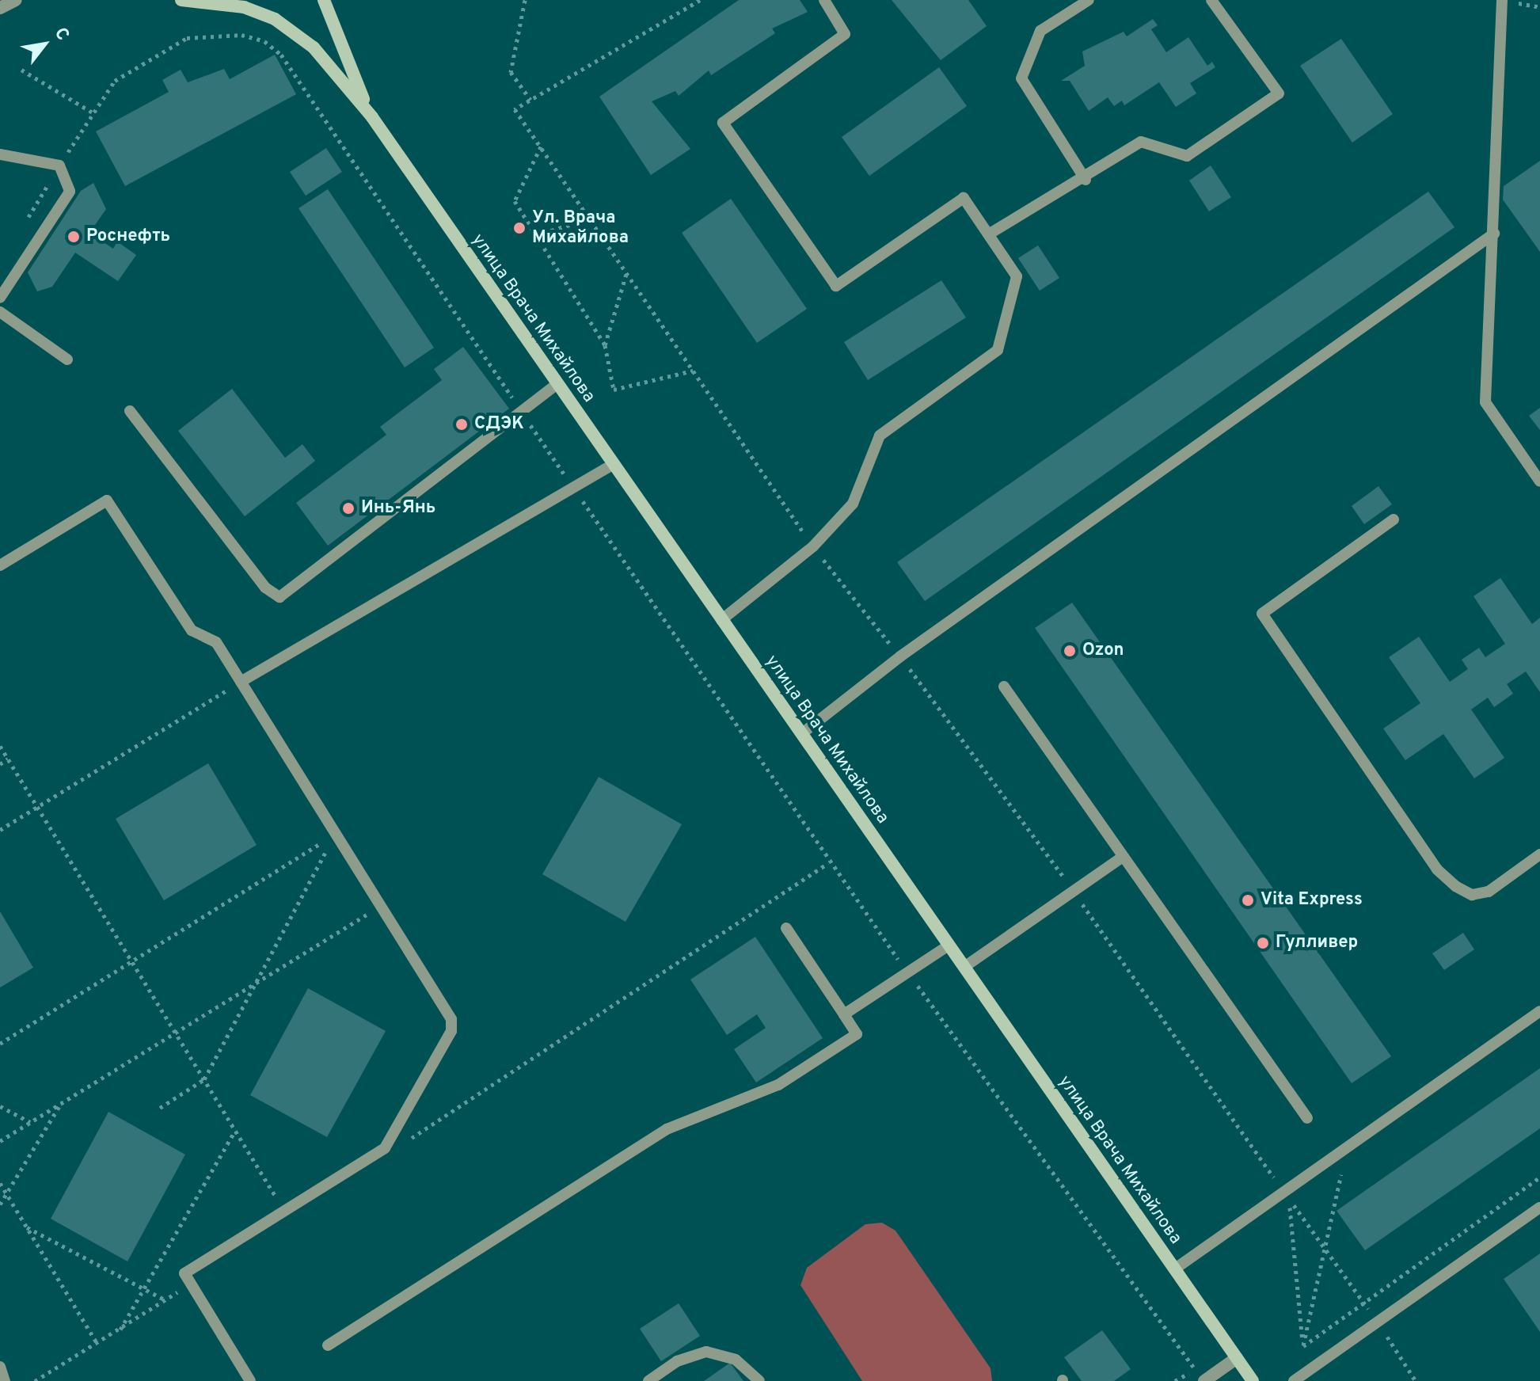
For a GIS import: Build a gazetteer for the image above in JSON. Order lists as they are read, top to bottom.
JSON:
{
  "streets": {
    "main road": ["улица Врача Михайлова"]
  },
  "places": [
    "Ул. Врача Михайлова",
    "Роснефть",
    "СДЭК",
    "Инь-Янь",
    "Ozon",
    "Vita Express",
    "Гулливер"
  ],
  "north": "top right"
}
